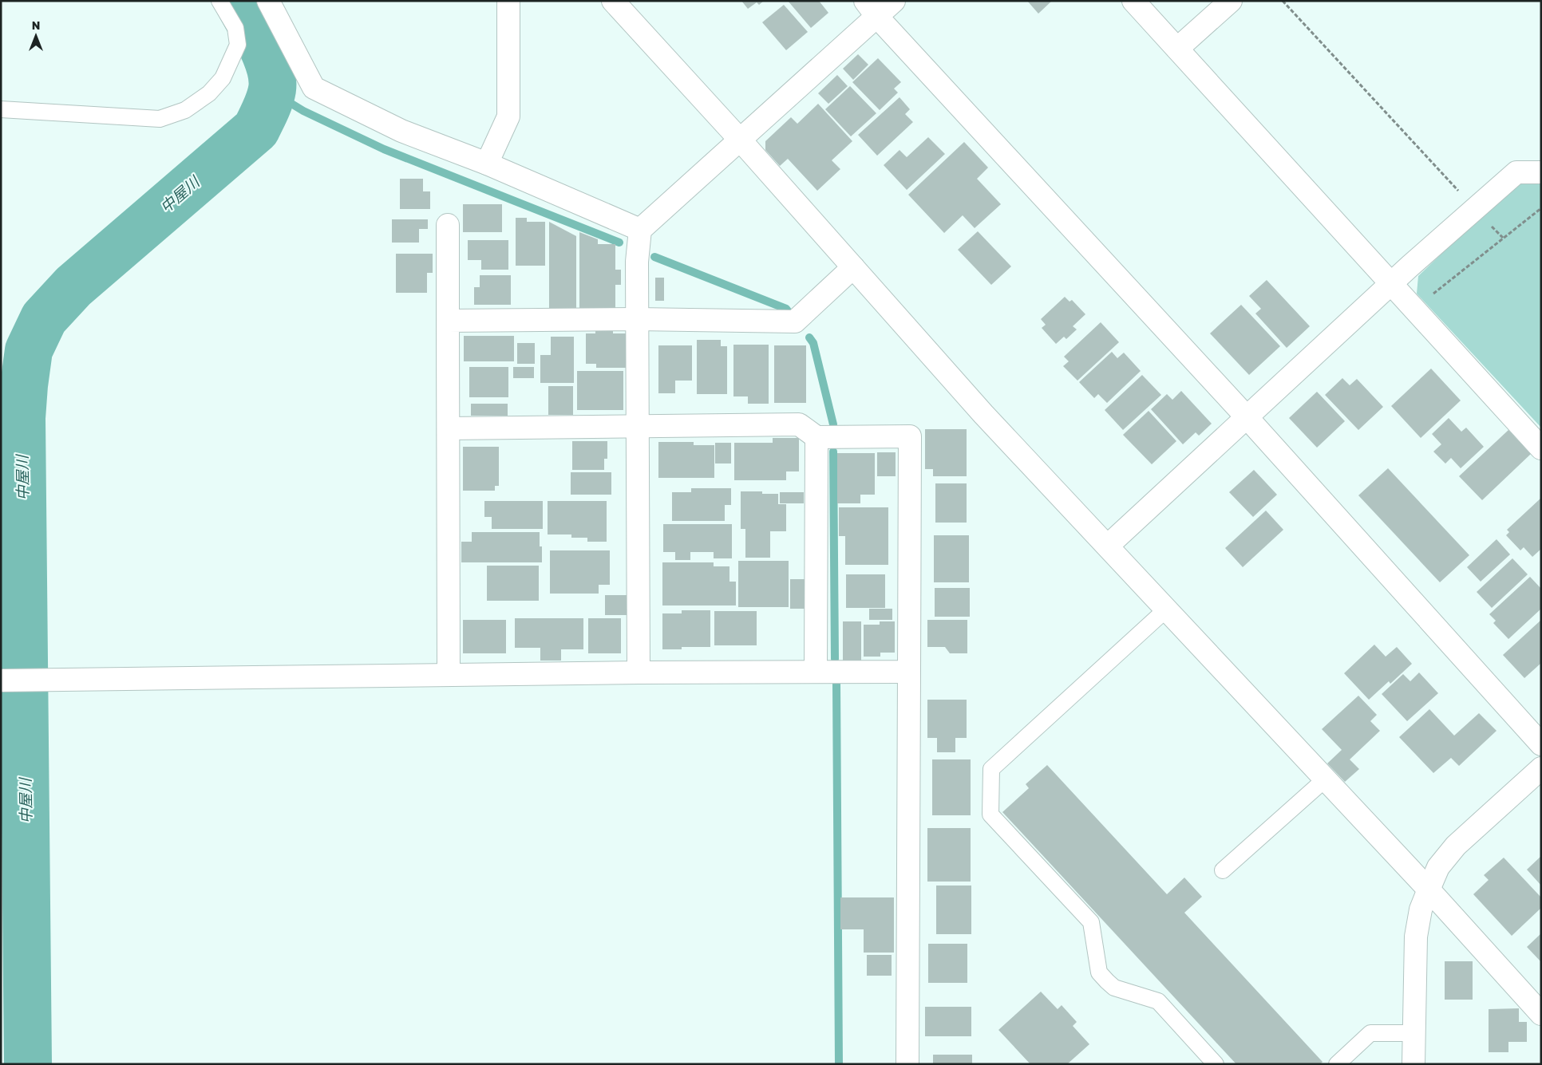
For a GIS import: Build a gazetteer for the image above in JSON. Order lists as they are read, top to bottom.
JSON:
{
  "water": ["中屋川"],
  "north": "top"
}
